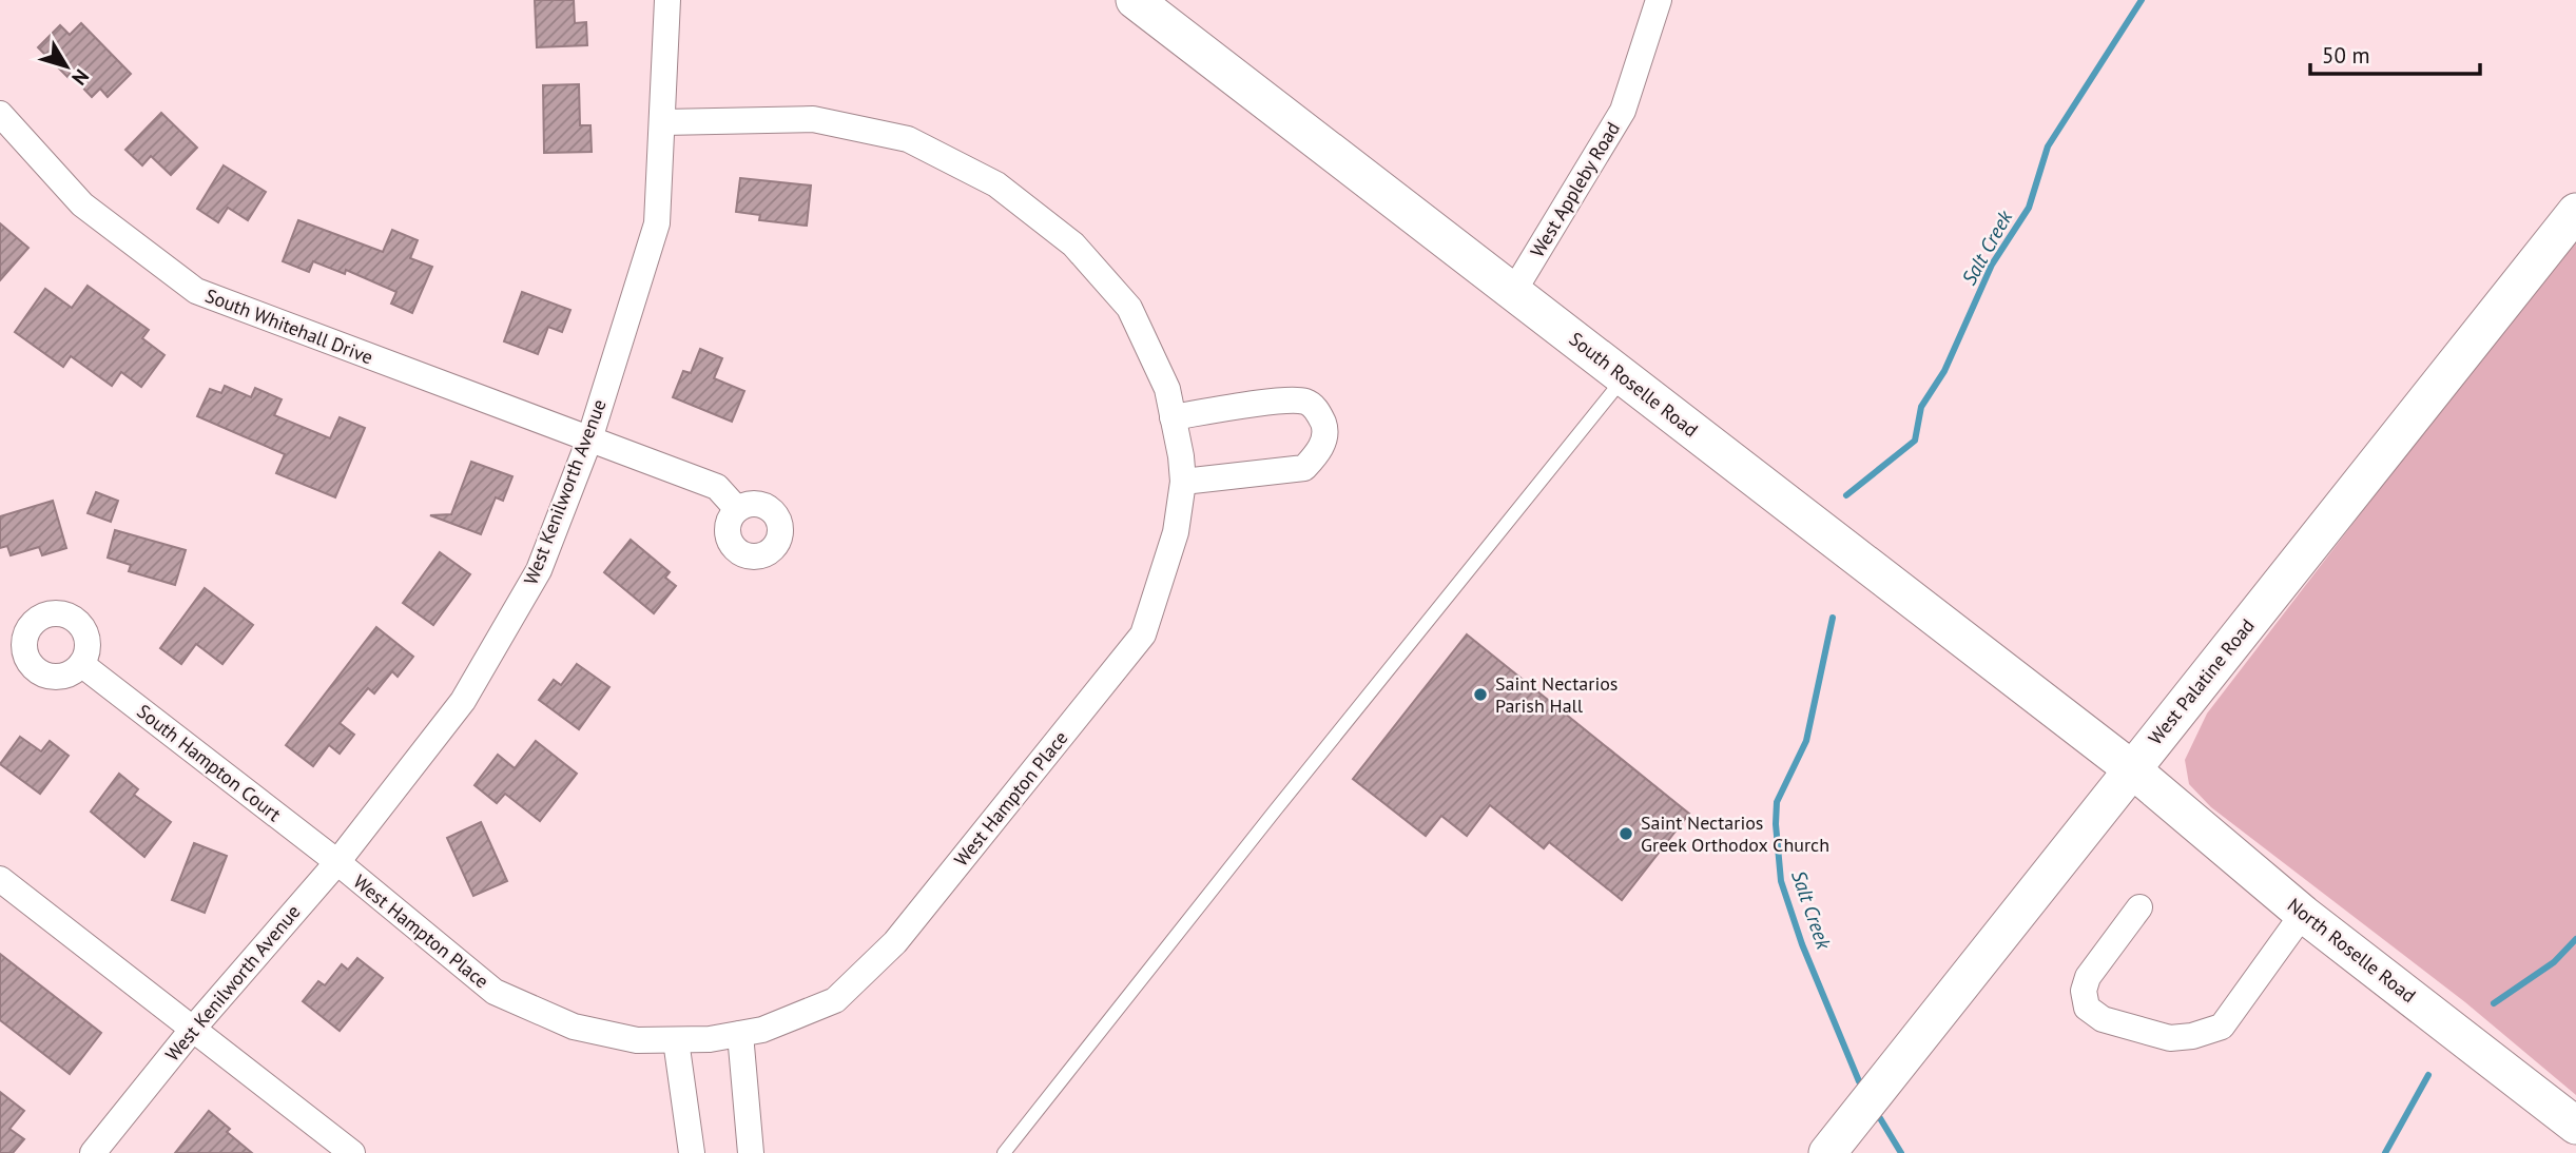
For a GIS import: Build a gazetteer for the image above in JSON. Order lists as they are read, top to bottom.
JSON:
{
  "streets": {
    "main road": ["South Roselle Road", "West Palatine Road", "North Roselle Road"],
    "street": [
      "West Appleby Road",
      "South Whitehall Drive",
      "West Kenilworth Avenue",
      "South Hampton Court",
      "West Hampton Place"
    ]
  },
  "crossings": [
    ["West Appleby Road", "South Roselle Road"],
    ["South Whitehall Drive", "West Kenilworth Avenue"],
    ["South Roselle Road", "West Palatine Road"],
    ["South Roselle Road", "North Roselle Road"],
    ["West Kenilworth Avenue", "South Hampton Court"],
    ["West Kenilworth Avenue", "West Hampton Place"],
    ["West Palatine Road", "North Roselle Road"],
    ["South Hampton Court", "West Hampton Place"]
  ],
  "water": ["Salt Creek"],
  "places": ["Saint Nectarios Parish Hall", "Saint Nectarios Greek Orthodox Church"],
  "scale_bar": "50 m",
  "north": "bottom right"
}
